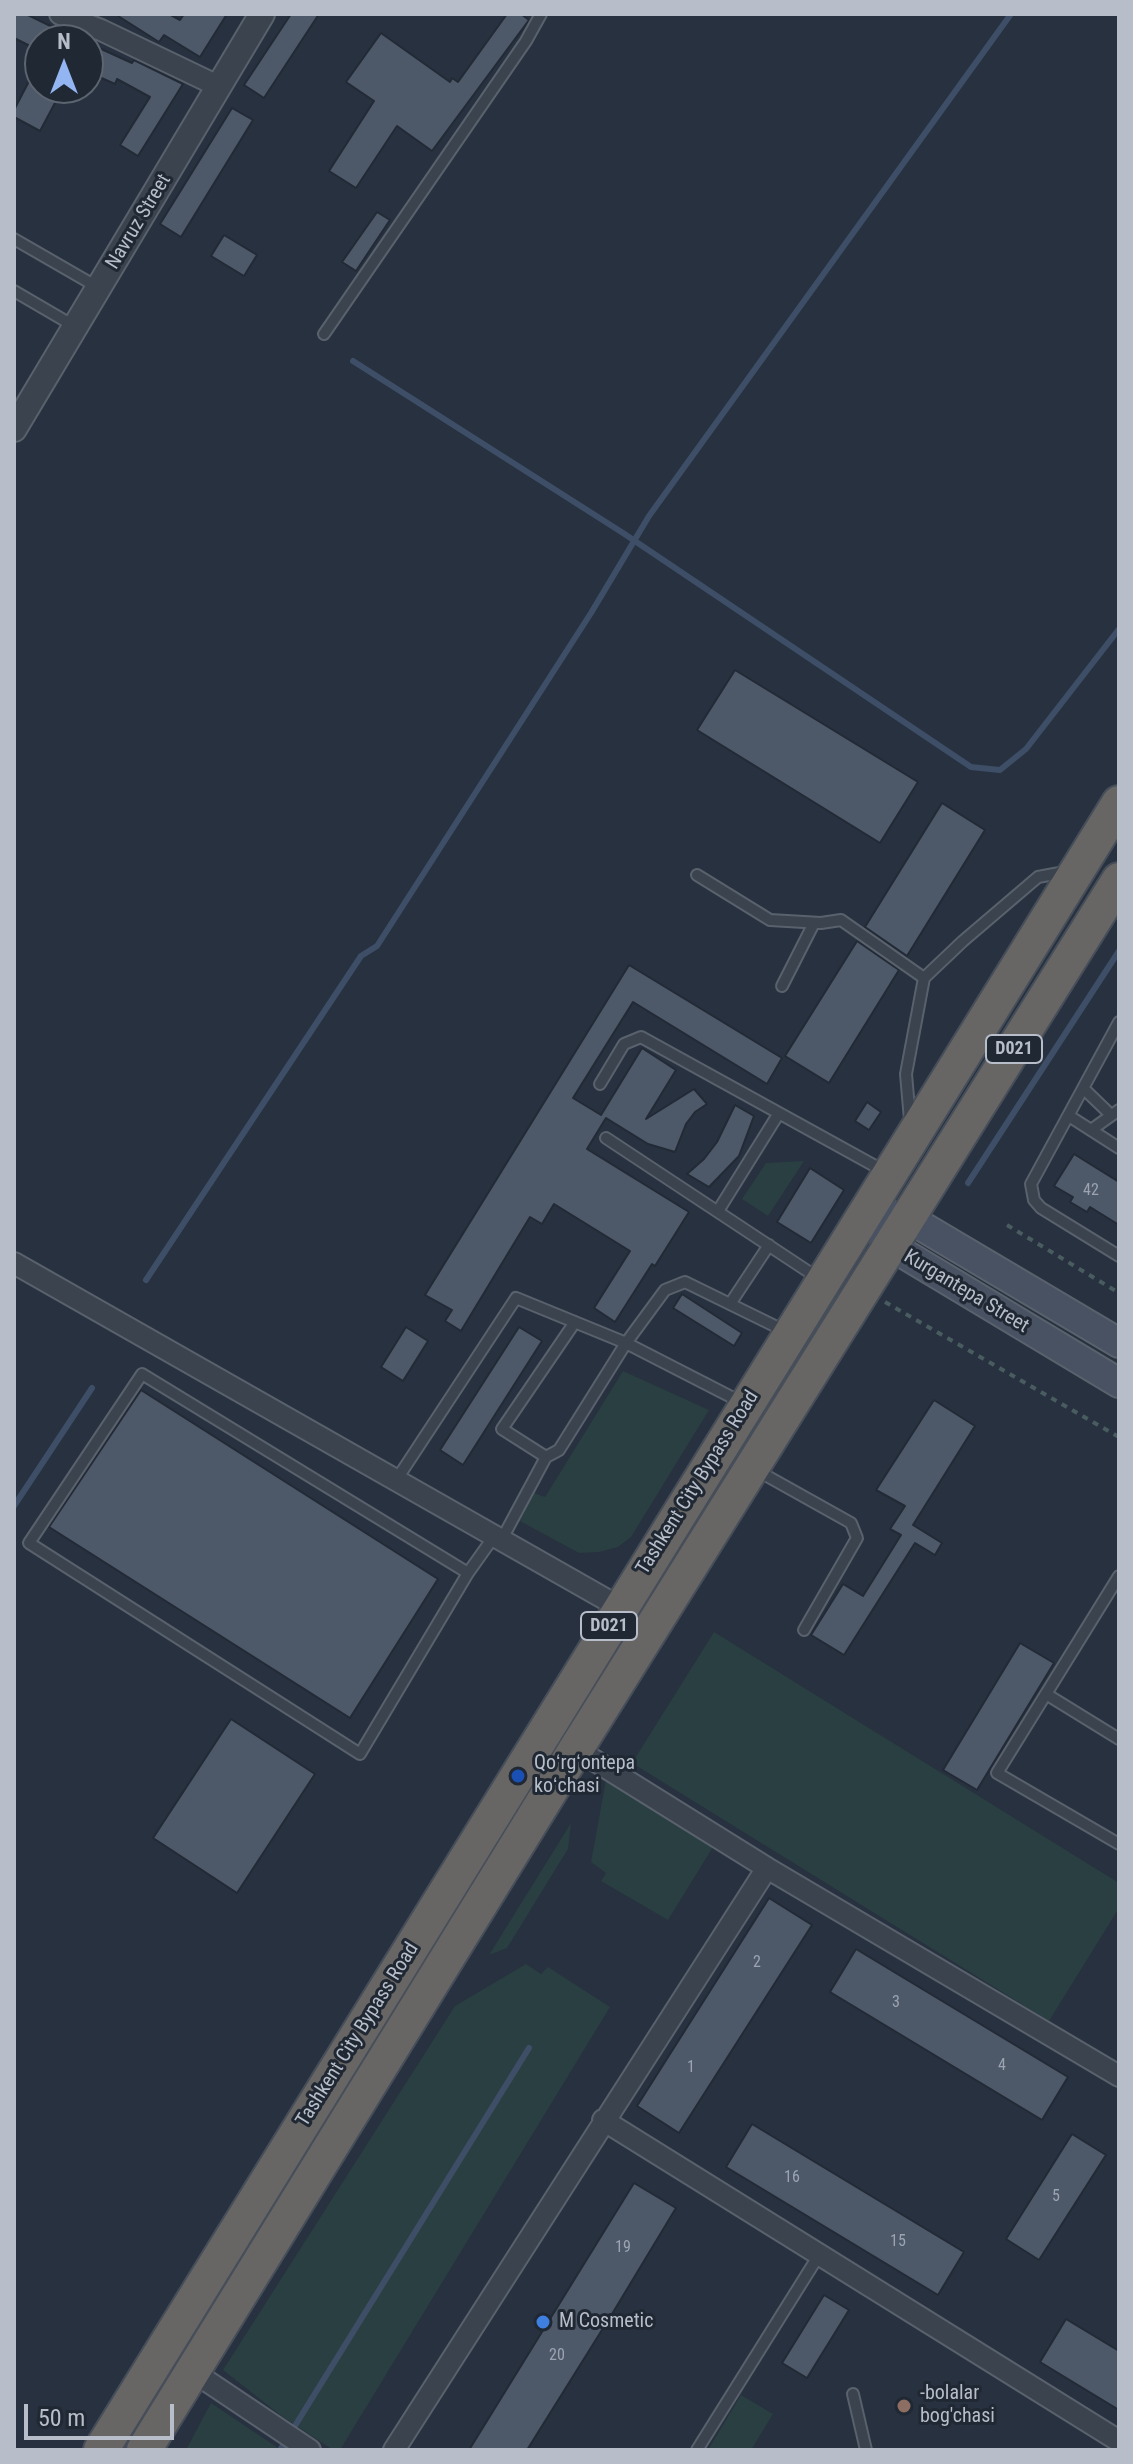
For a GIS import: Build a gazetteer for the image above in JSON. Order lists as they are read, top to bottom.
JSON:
{
  "streets": {
    "highway": ["D021", "Tashkent City Bypass Road"],
    "main road": ["Kurgantepa Street"],
    "street": ["Navruz Street"]
  },
  "crossings": [
    ["Kurgantepa Street", "Tashkent City Bypass Road"]
  ],
  "places": ["Qoʻrgʻontepa koʻchasi", "M Cosmetic", "-bolalar bog'chasi"],
  "house_numbers": [
    "42",
    "2",
    "3",
    "4",
    "1",
    "16",
    "5",
    "15",
    "19",
    "20"
  ],
  "scale_bar": "50 m",
  "north": "top"
}
